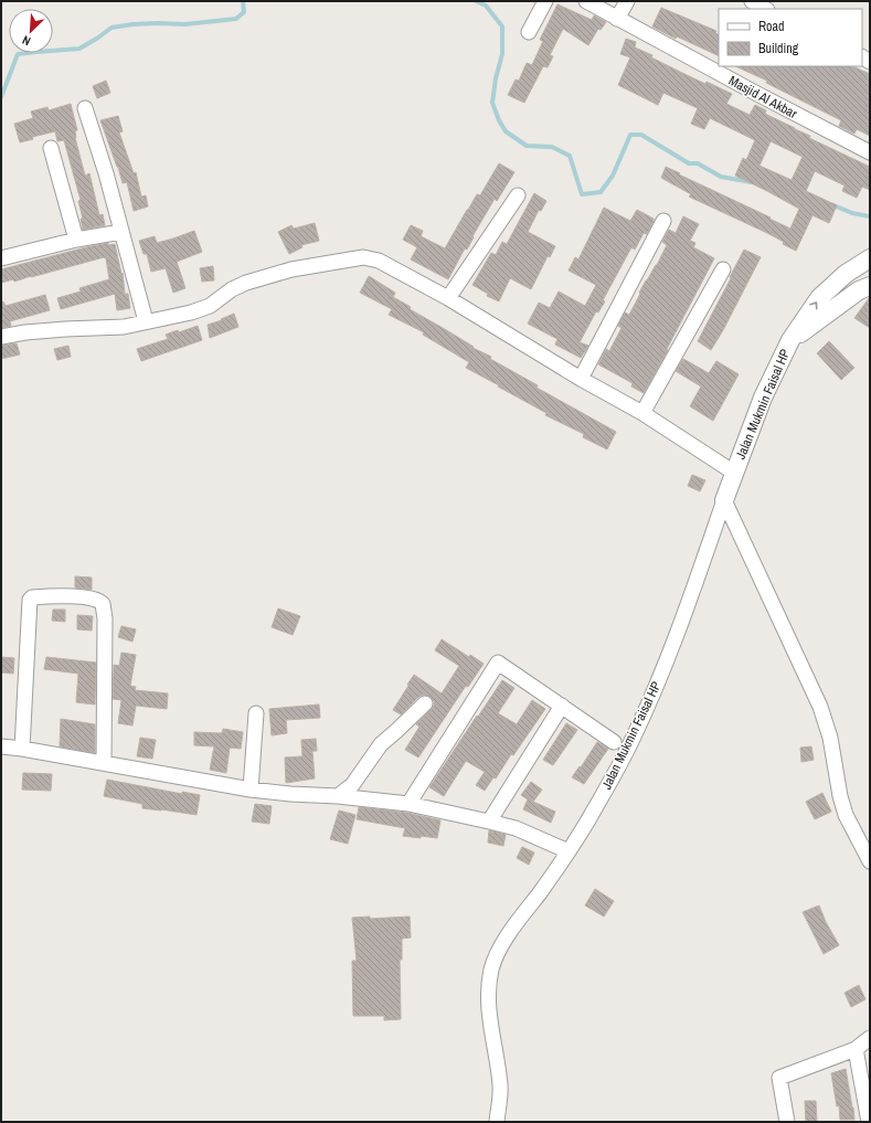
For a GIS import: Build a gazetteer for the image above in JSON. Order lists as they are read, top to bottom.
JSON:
{
  "streets": {
    "street": ["Masjid Al Akbar", "Jalan Mukmin Faisal HP"]
  },
  "legend": ["Road", "Building"],
  "north": "bottom left"
}
